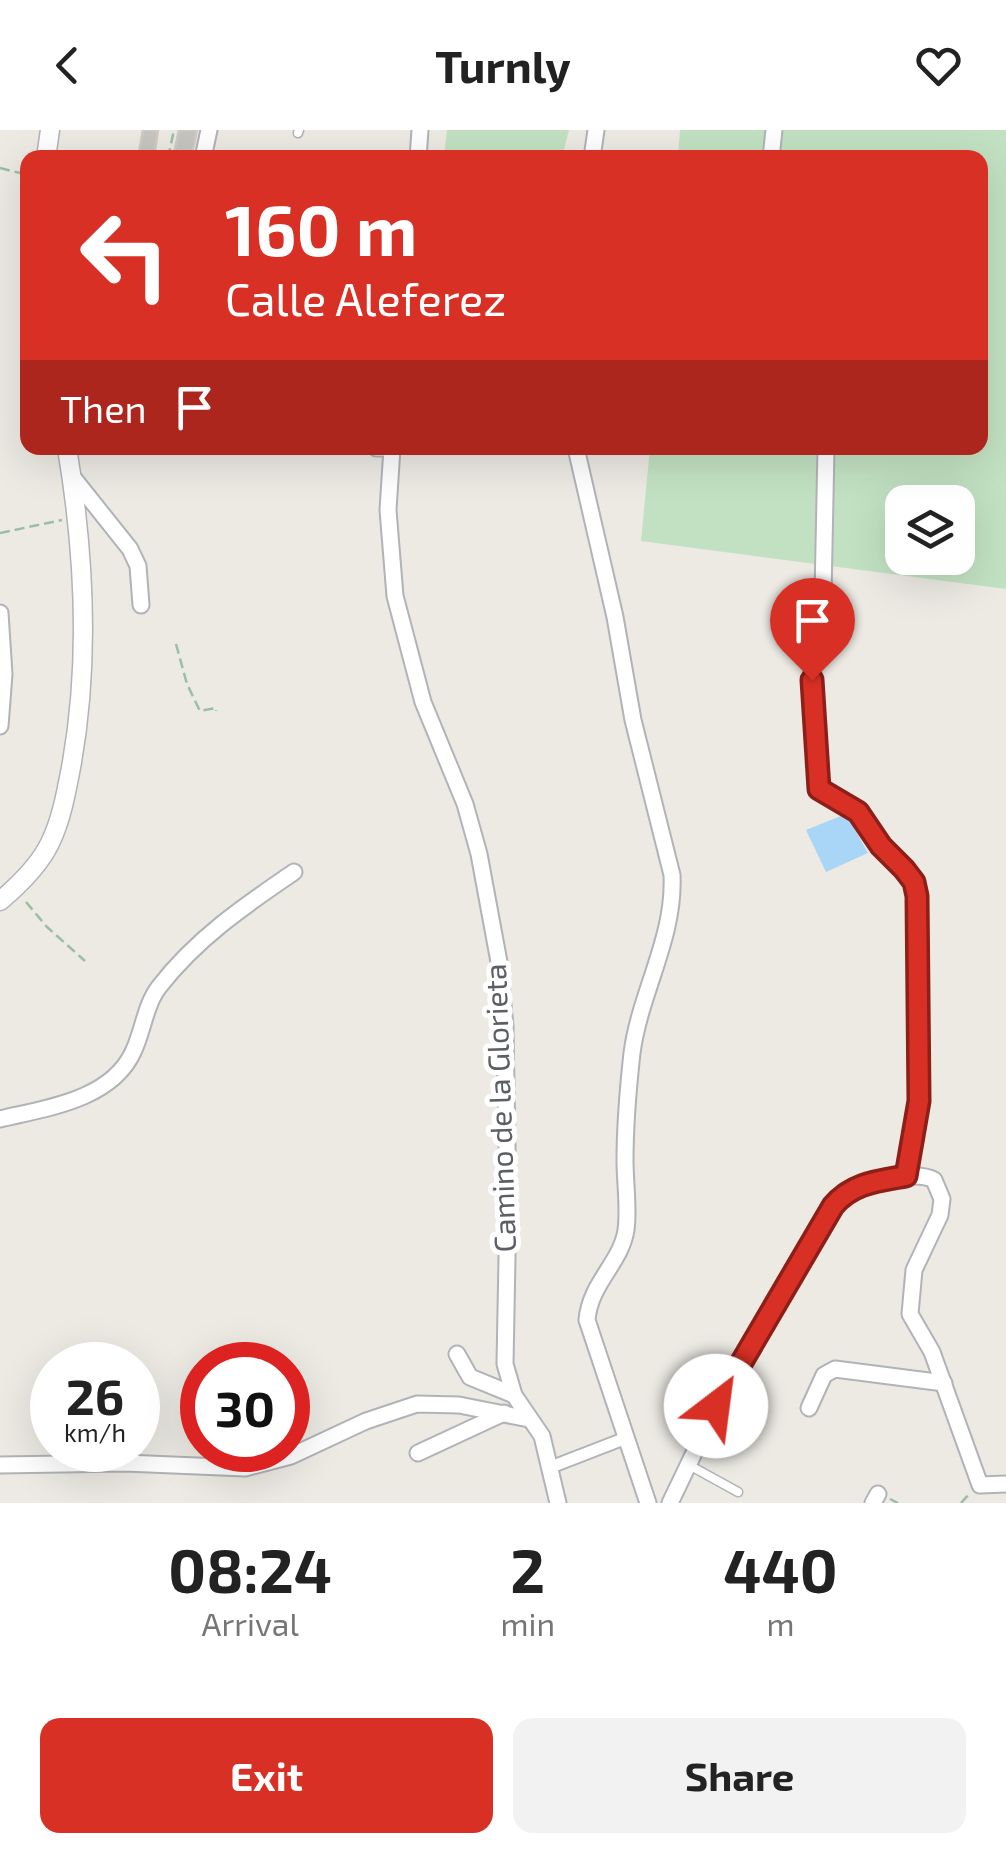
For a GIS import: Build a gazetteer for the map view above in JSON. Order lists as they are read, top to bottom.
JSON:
{
  "streets": {
    "street": ["Camino de la Glorieta"]
  },
  "page": {
    "header": "Turnly",
    "turn": ["160 m", "Calle Aleferez"],
    "then": "Then",
    "speed": "26 km/h",
    "limit": "30",
    "eta": [
      "08:24",
      "Arrival",
      "2",
      "min",
      "440",
      "m"
    ],
    "buttons": ["Exit", "Share"]
  }
}
